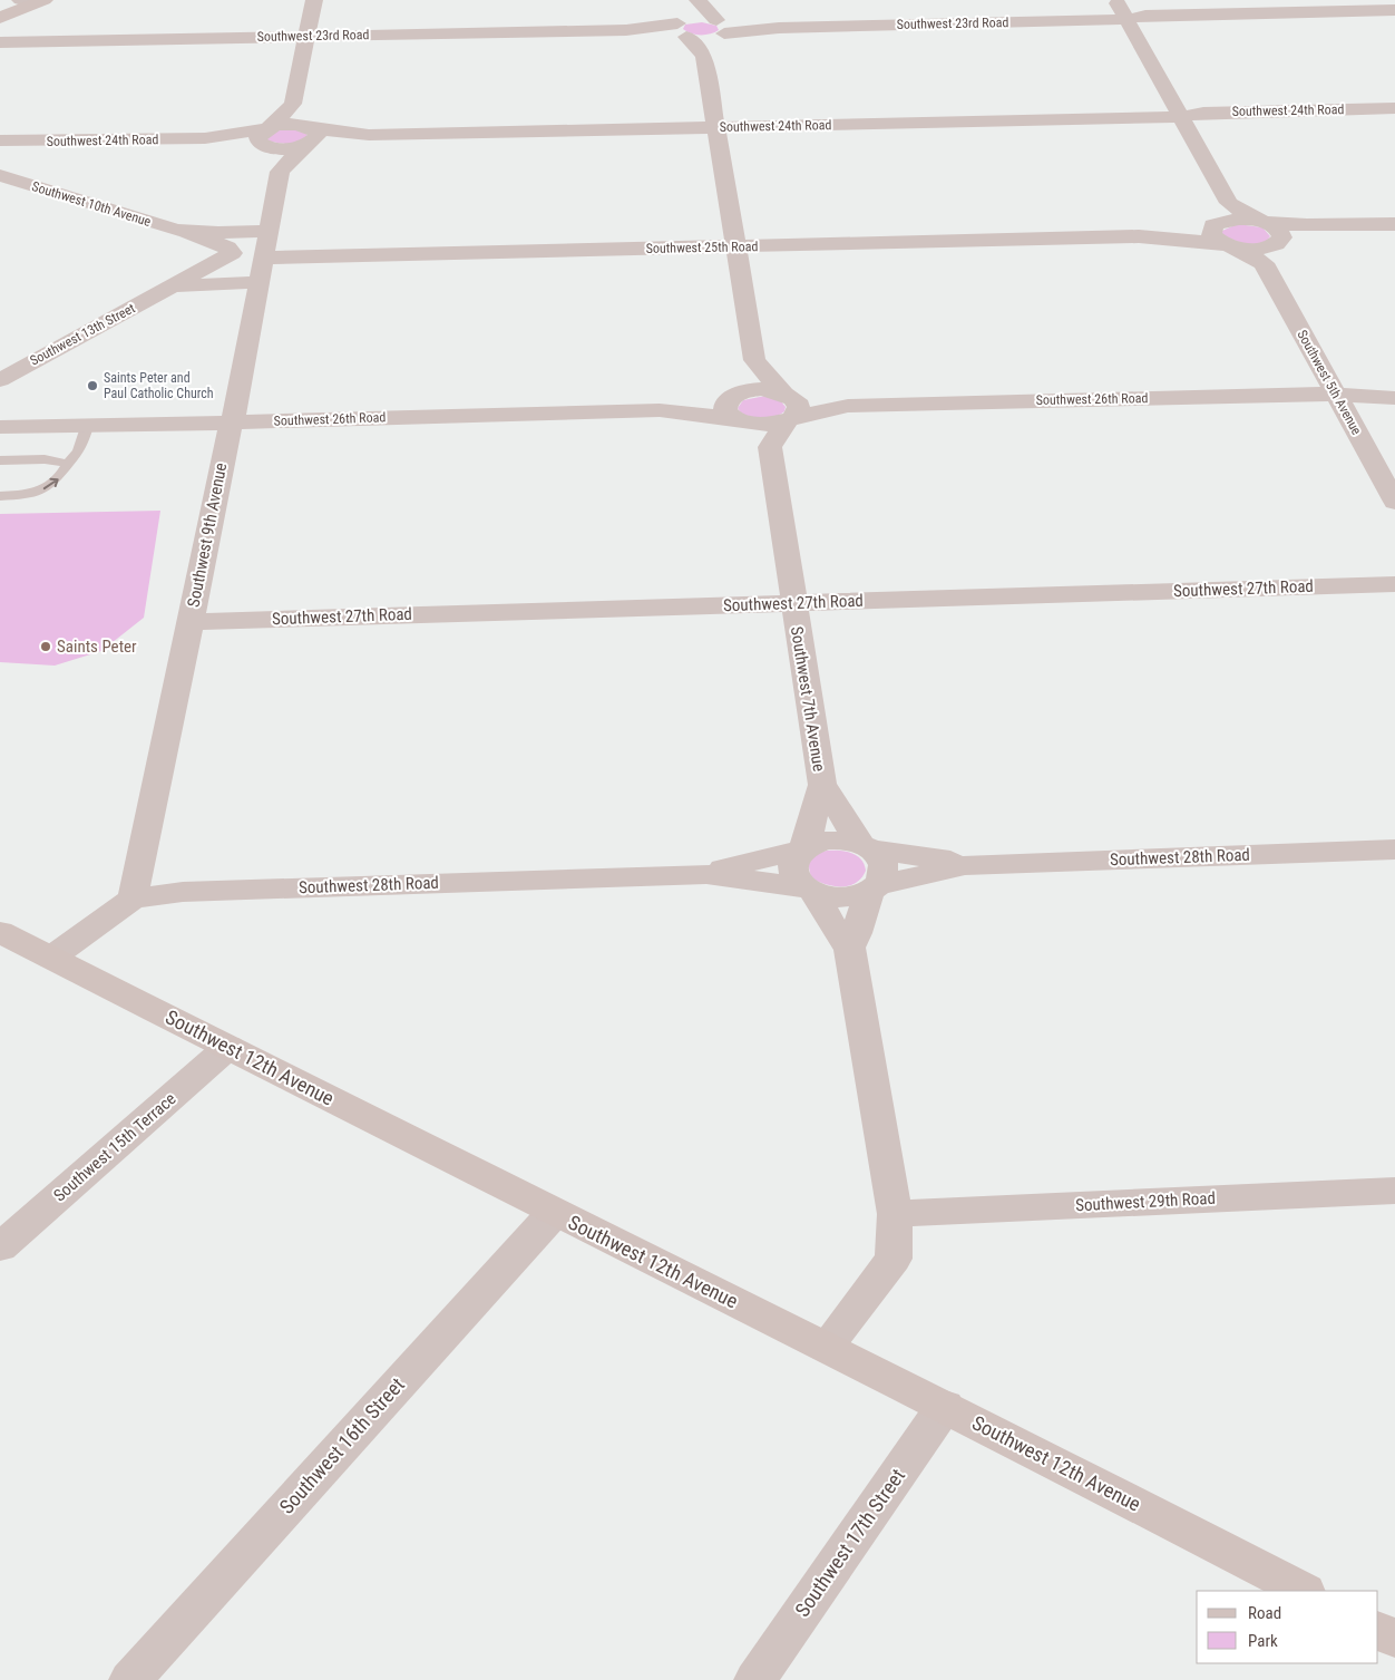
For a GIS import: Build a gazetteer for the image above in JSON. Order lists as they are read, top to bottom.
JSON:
{
  "streets": {
    "main road": ["Southwest 12th Avenue"],
    "street": [
      "Southwest 23rd Road",
      "Southwest 24th Road",
      "Southwest 10th Avenue",
      "Southwest 25th Road",
      "Southwest 13th Street",
      "Southwest 5th Avenue",
      "Southwest 26th Road",
      "Southwest 9th Avenue",
      "Southwest 27th Road",
      "Southwest 7th Avenue",
      "Southwest 28th Road",
      "Southwest 15th Terrace",
      "Southwest 29th Road",
      "Southwest 16th Street",
      "Southwest 17th Street"
    ]
  },
  "crossings": [
    ["Southwest 10th Avenue", "Southwest 13th Street"],
    ["Southwest 10th Avenue", "Southwest 9th Avenue"],
    ["Southwest 25th Road", "Southwest 13th Street"],
    ["Southwest 25th Road", "Southwest 5th Avenue"],
    ["Southwest 25th Road", "Southwest 9th Avenue"],
    ["Southwest 13th Street", "Southwest 9th Avenue"],
    ["Southwest 5th Avenue", "Southwest 26th Road"],
    ["Southwest 26th Road", "Southwest 9th Avenue"],
    ["Southwest 9th Avenue", "Southwest 27th Road"],
    ["Southwest 9th Avenue", "Southwest 28th Road"],
    ["Southwest 27th Road", "Southwest 7th Avenue"],
    ["Southwest 7th Avenue", "Southwest 28th Road"],
    ["Southwest 28th Road", "Southwest 12th Avenue"],
    ["Southwest 12th Avenue", "Southwest 15th Terrace"],
    ["Southwest 12th Avenue", "Southwest 16th Street"],
    ["Southwest 12th Avenue", "Southwest 17th Street"]
  ],
  "places": ["Saints Peter and Paul Catholic Church", "Saints Peter"],
  "legend": ["Road", "Park"]
}
